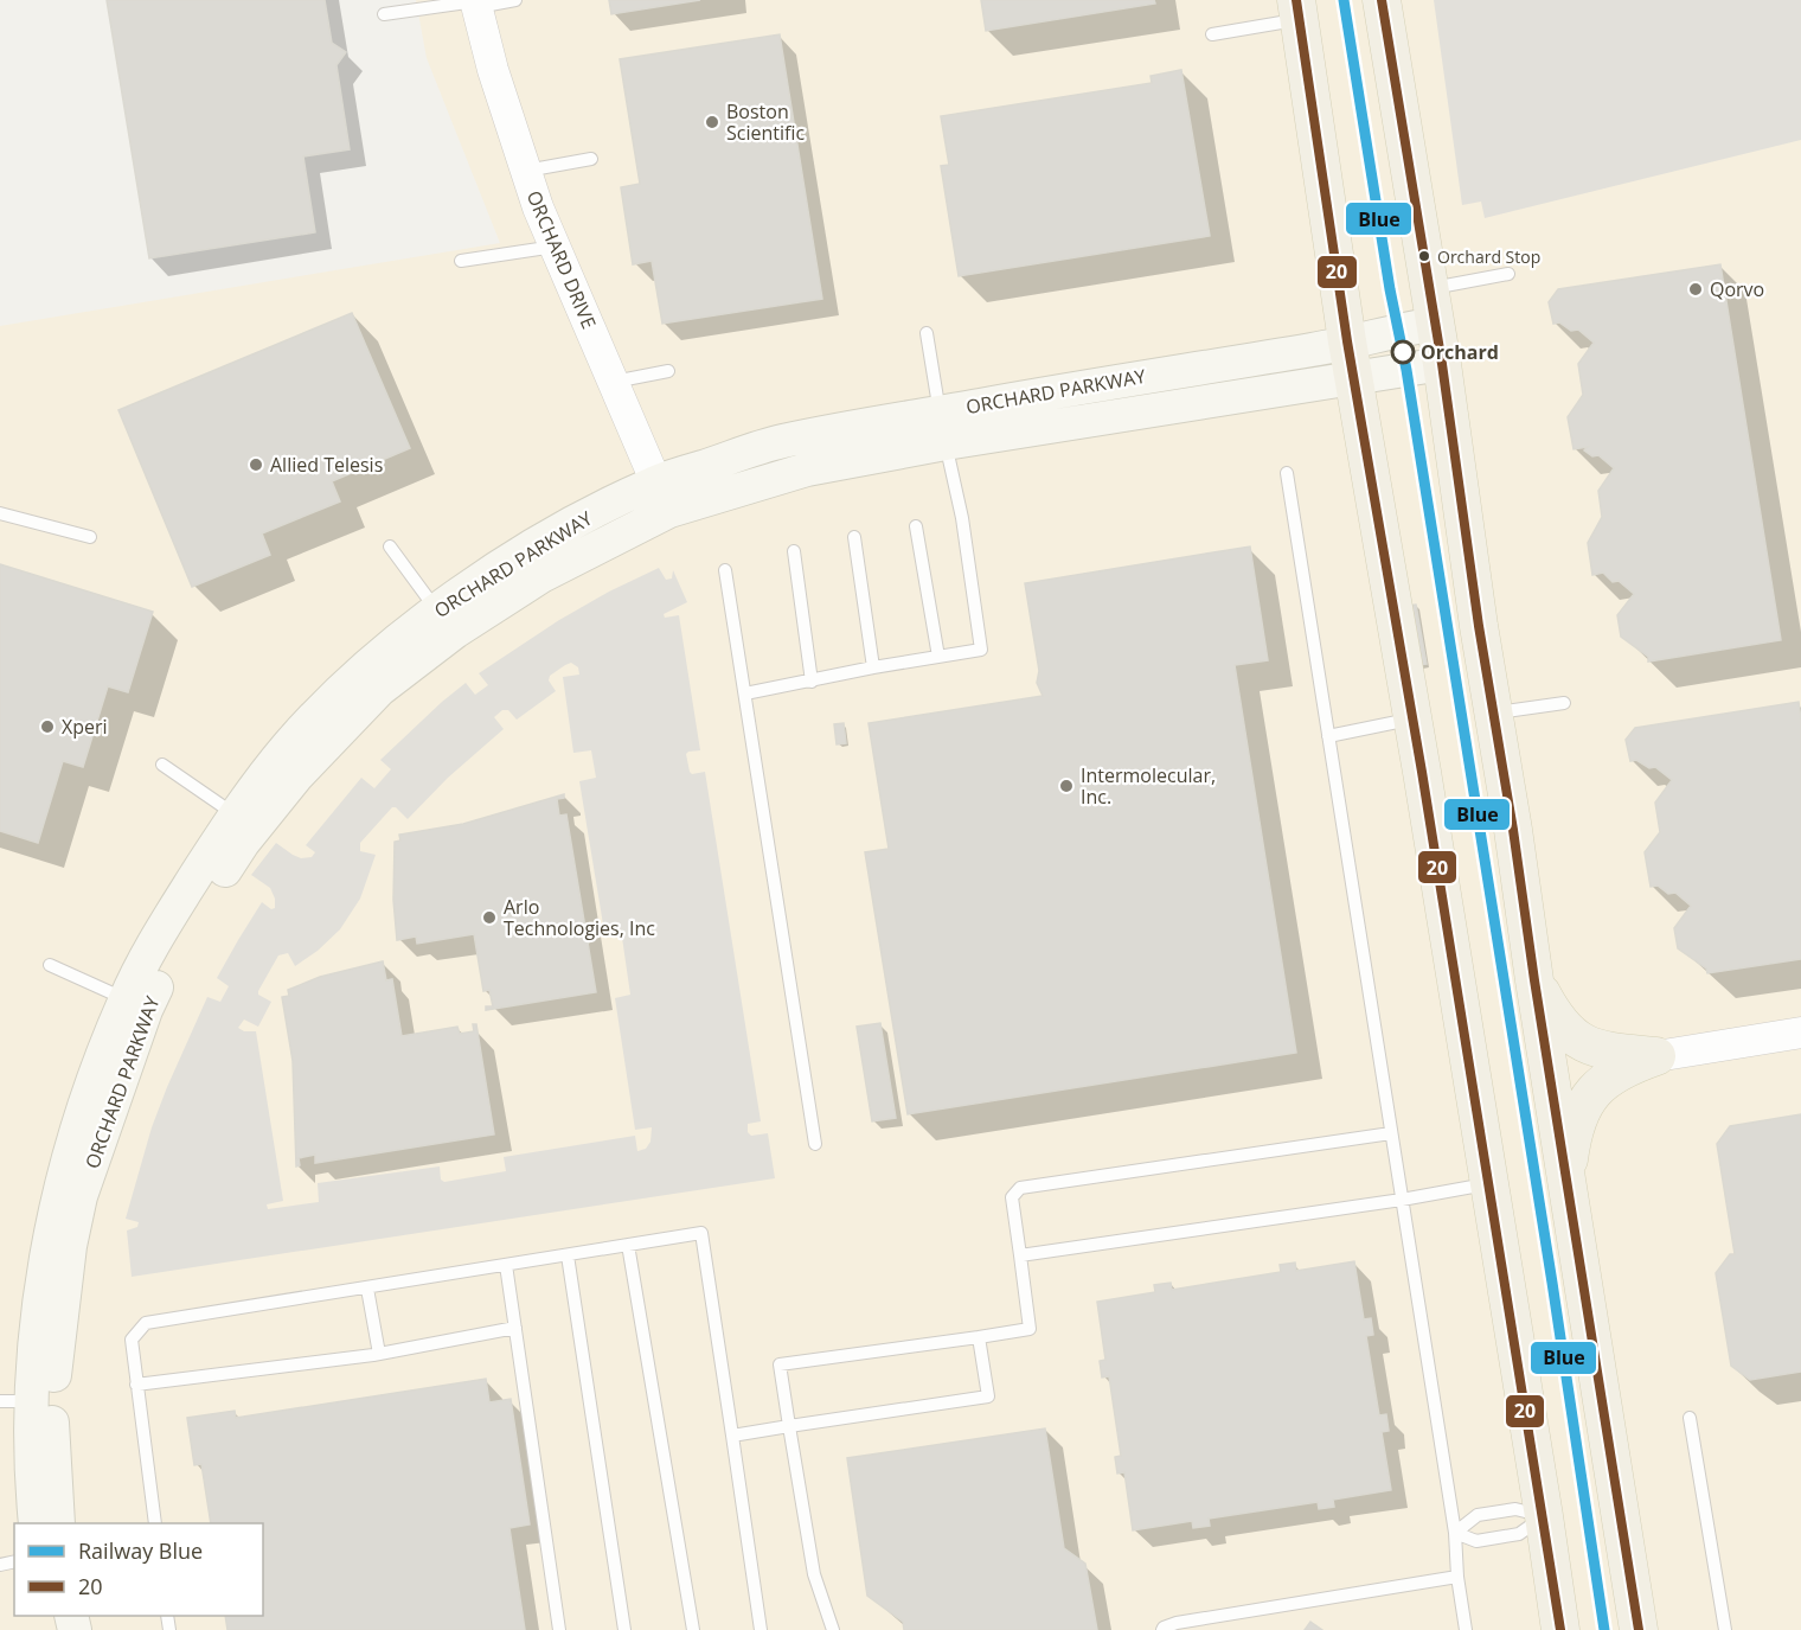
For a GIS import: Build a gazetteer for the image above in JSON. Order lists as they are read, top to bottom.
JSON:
{
  "streets": {
    "main road": ["ORCHARD PARKWAY"],
    "street": ["ORCHARD DRIVE"]
  },
  "crossings": [
    ["ORCHARD DRIVE", "ORCHARD PARKWAY"]
  ],
  "places": [
    "Boston Scientific",
    "Orchard Stop",
    "Qorvo",
    "Orchard",
    "Allied Telesis",
    "Xperi",
    "Intermolecular, Inc.",
    "Arlo Technologies, Inc"
  ],
  "lines": ["rail line Blue", "transit line 20"],
  "legend": ["Railway Blue", "20"]
}
